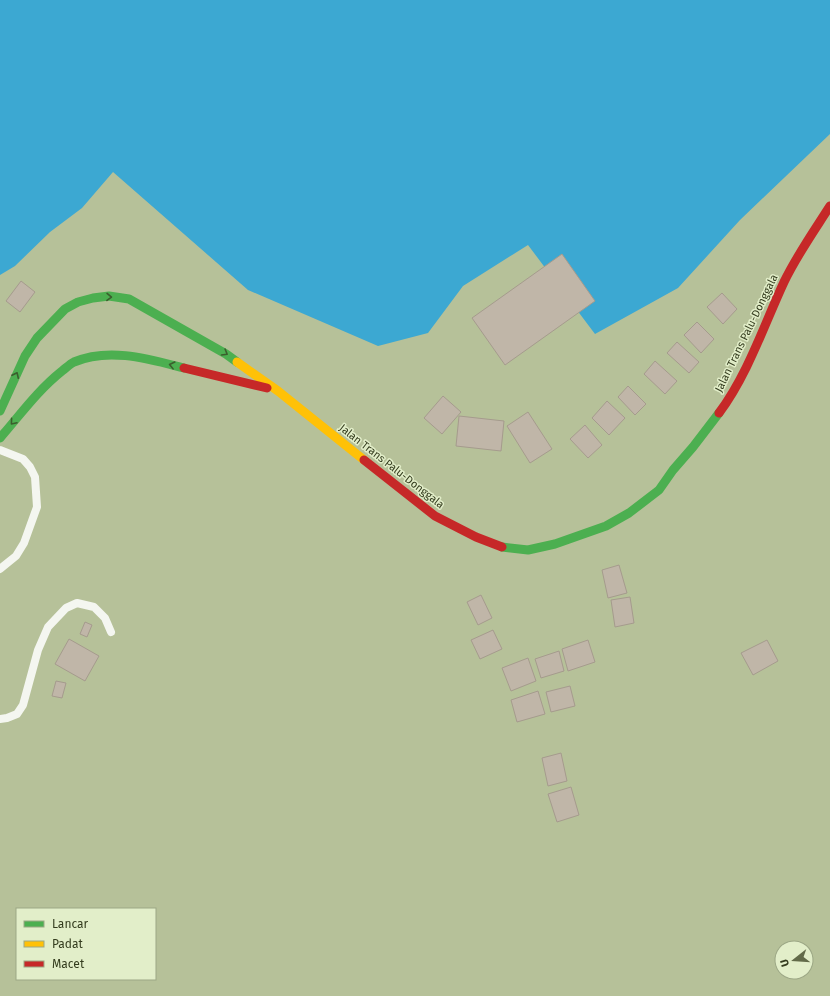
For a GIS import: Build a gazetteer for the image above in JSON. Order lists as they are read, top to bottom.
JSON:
{
  "streets": {
    "highway": ["Jalan Trans Palu-Donggala"]
  },
  "legend": ["Lancar", "Padat", "Macet"],
  "north": "left"
}
